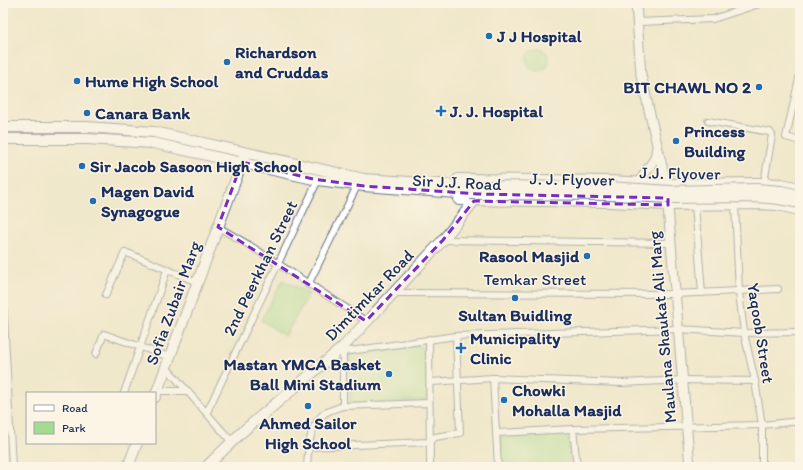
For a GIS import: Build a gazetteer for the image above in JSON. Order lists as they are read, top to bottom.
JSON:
{
  "streets": {
    "main road": [
      "J.J. Flyover",
      "J. J. Flyover",
      "Sir J.J. Road",
      "Dimtimkar Road",
      "Sofia Zubair Marg",
      "Maulana Shaukat Ali Marg"
    ],
    "street": ["2nd Peerkhan Street", "Temkar Street", "Yaqoob Street"]
  },
  "crossings": [
    ["J.J. Flyover", "J. J. Flyover"],
    ["J.J. Flyover", "Sir J.J. Road"],
    ["J.J. Flyover", "Dimtimkar Road"],
    ["J. J. Flyover", "Sir J.J. Road"],
    ["J. J. Flyover", "Dimtimkar Road"],
    ["Sir J.J. Road", "Dimtimkar Road"],
    ["Sir J.J. Road", "Maulana Shaukat Ali Marg"],
    ["Sir J.J. Road", "Yaqoob Street"],
    ["Temkar Street", "Dimtimkar Road"],
    ["Temkar Street", "Maulana Shaukat Ali Marg"],
    ["Temkar Street", "Yaqoob Street"]
  ],
  "places": {
    "other": [
      "J J Hospital",
      "Richardson and Cruddas",
      "Hume High School",
      "BIT CHAWL NO 2",
      "Canara Bank",
      "Princess Building",
      "Sir Jacob Sasoon High School",
      "Magen David Synagogue",
      "Rasool Masjid",
      "Sultan Buidling",
      "Mastan YMCA Basket Ball Mini Stadium",
      "Chowki Mohalla Masjid",
      "Ahmed Sailor High School"
    ],
    "health": ["J. J. Hospital", "Municipality Clinic"]
  },
  "legend": ["Road", "Park"]
}
